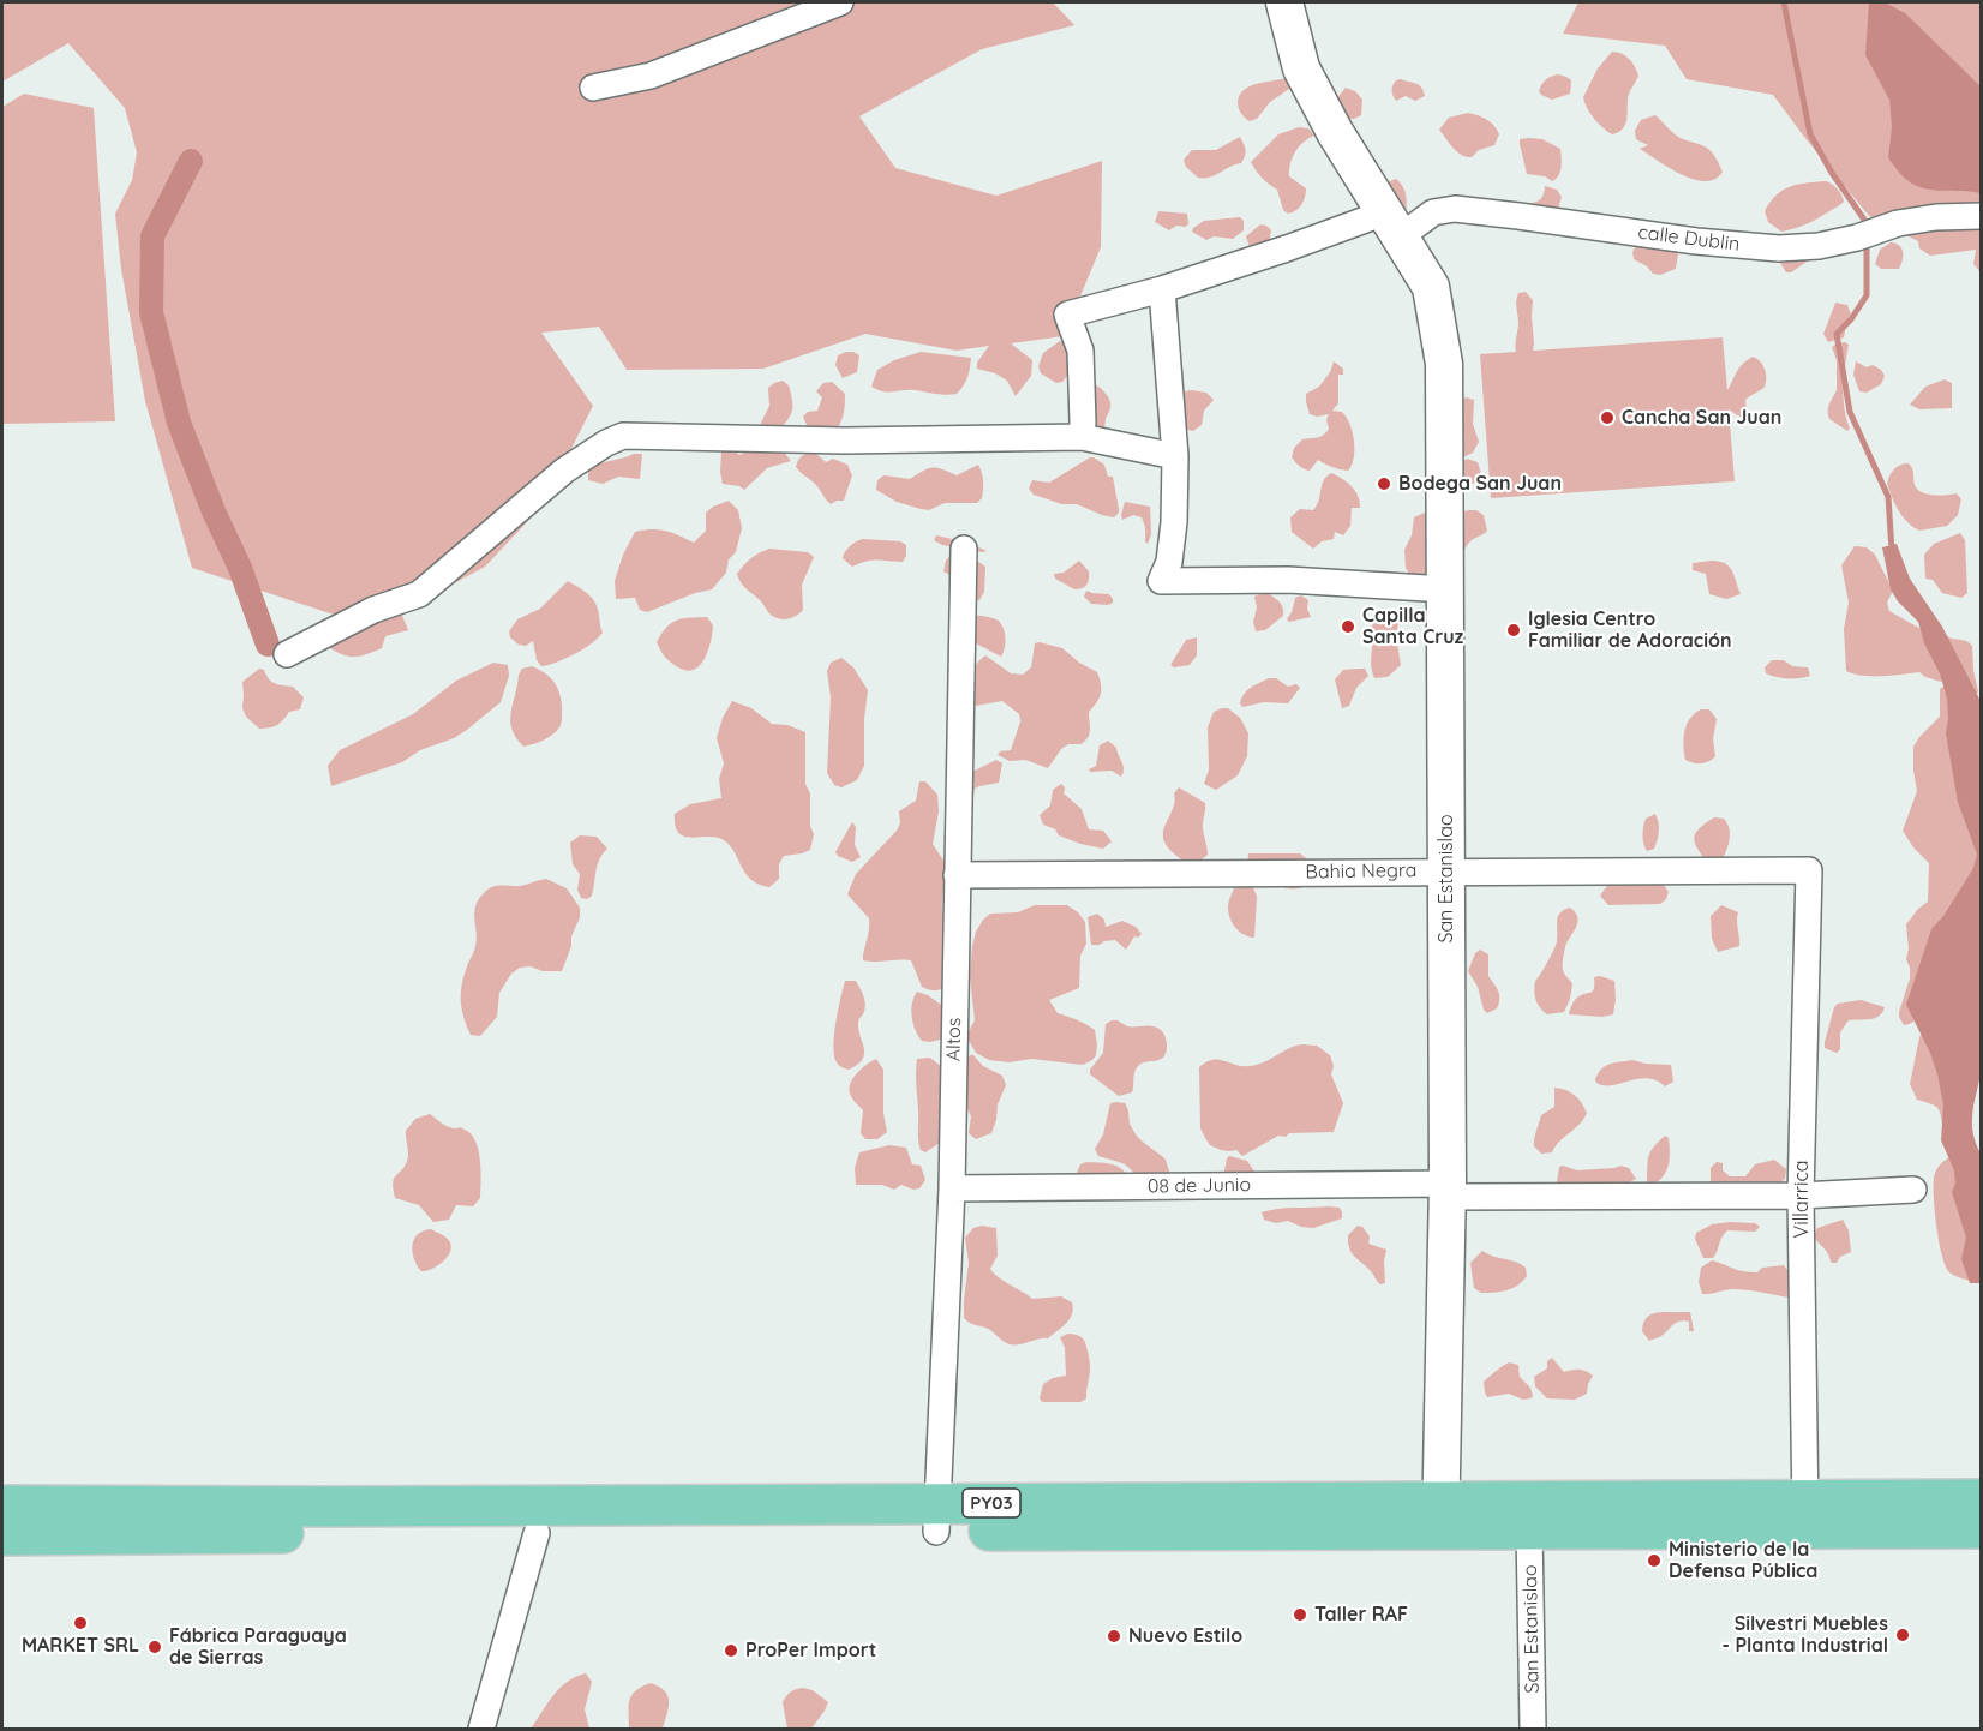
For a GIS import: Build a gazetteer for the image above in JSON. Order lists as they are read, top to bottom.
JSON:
{
  "streets": {
    "highway": ["PY03"],
    "main road": ["San Estanislao"],
    "street": [
      "calle Dublin",
      "Bahia Negra",
      "Altos",
      "08 de Junio",
      "Villarrica"
    ]
  },
  "crossings": [
    ["calle Dublin", "San Estanislao"],
    ["Bahia Negra", "San Estanislao"],
    ["Bahia Negra", "Altos"],
    ["Bahia Negra", "Villarrica"],
    ["San Estanislao", "08 de Junio"],
    ["San Estanislao", "PY03"],
    ["Altos", "08 de Junio"],
    ["Altos", "PY03"],
    ["08 de Junio", "Villarrica"],
    ["Villarrica", "PY03"]
  ],
  "places": [
    "Cancha San Juan",
    "Bodega San Juan",
    "Capilla Santa Cruz",
    "Iglesia Centro Familiar de Adoración",
    "Ministerio de la Defensa Pública",
    "Taller RAF",
    "MARKET SRL",
    "Silvestri Muebles - Planta Industrial",
    "Nuevo Estilo",
    "Fábrica Paraguaya de Sierras",
    "ProPer Import"
  ]
}
